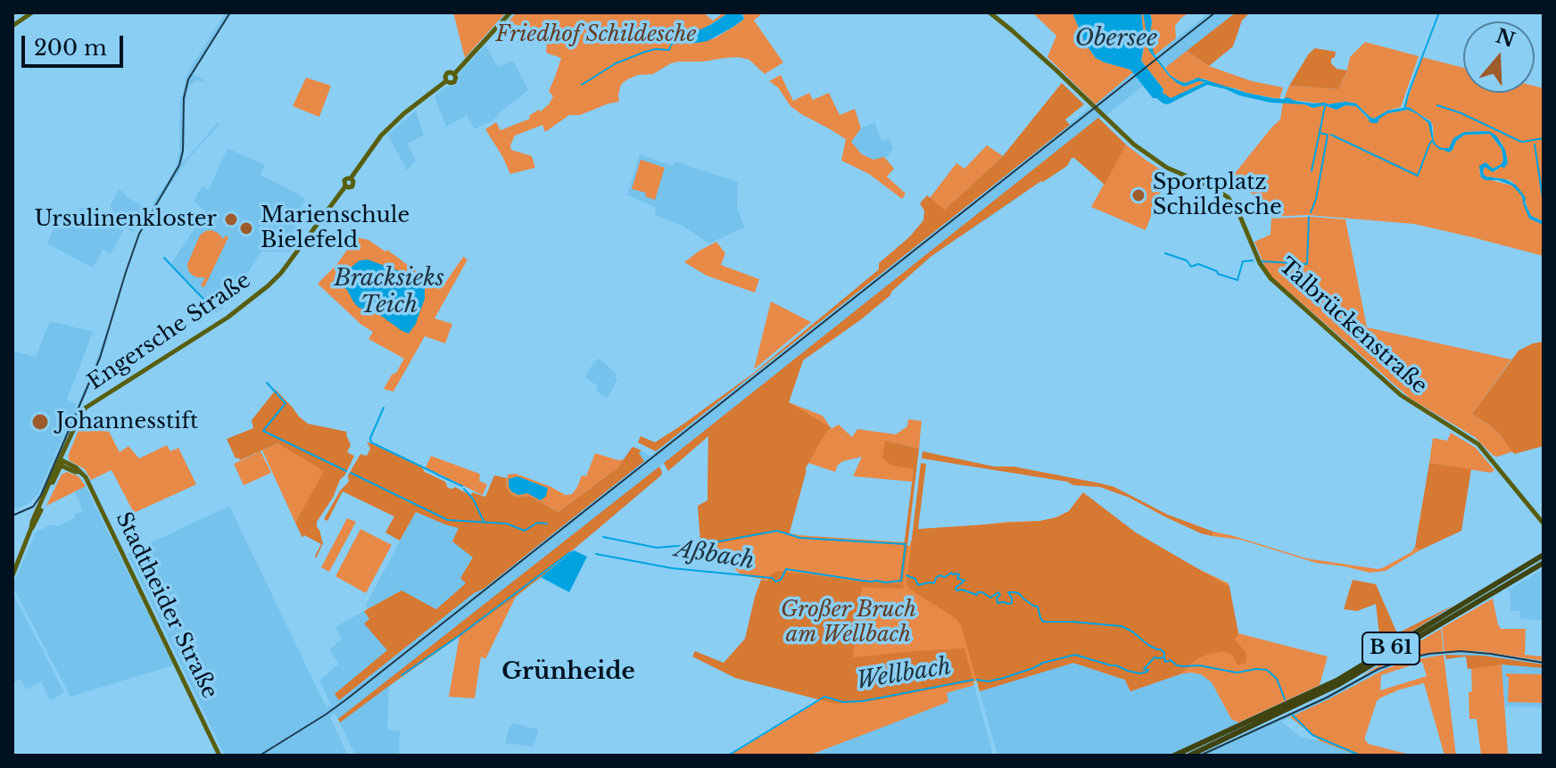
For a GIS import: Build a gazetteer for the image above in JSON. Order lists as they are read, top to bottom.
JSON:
{
  "streets": {
    "main road": [
      "Talbrückenstraße",
      "Engersche Straße",
      "Stadtheider Straße",
      "B 61"
    ]
  },
  "crossings": [
    ["Engersche Straße", "Stadtheider Straße"]
  ],
  "districts": ["Grünheide"],
  "water": [
    "Obersee",
    "Bracksieks Teich",
    "Aßbach",
    "Wellbach"
  ],
  "parks": ["Friedhof Schildesche", "Großer Bruch am Wellbach"],
  "places": [
    "Sportplatz Schildesche",
    "Ursulinenkloster",
    "Marienschule Bielefeld",
    "Johannesstift"
  ],
  "scale_bar": "200 m",
  "north": "top"
}
